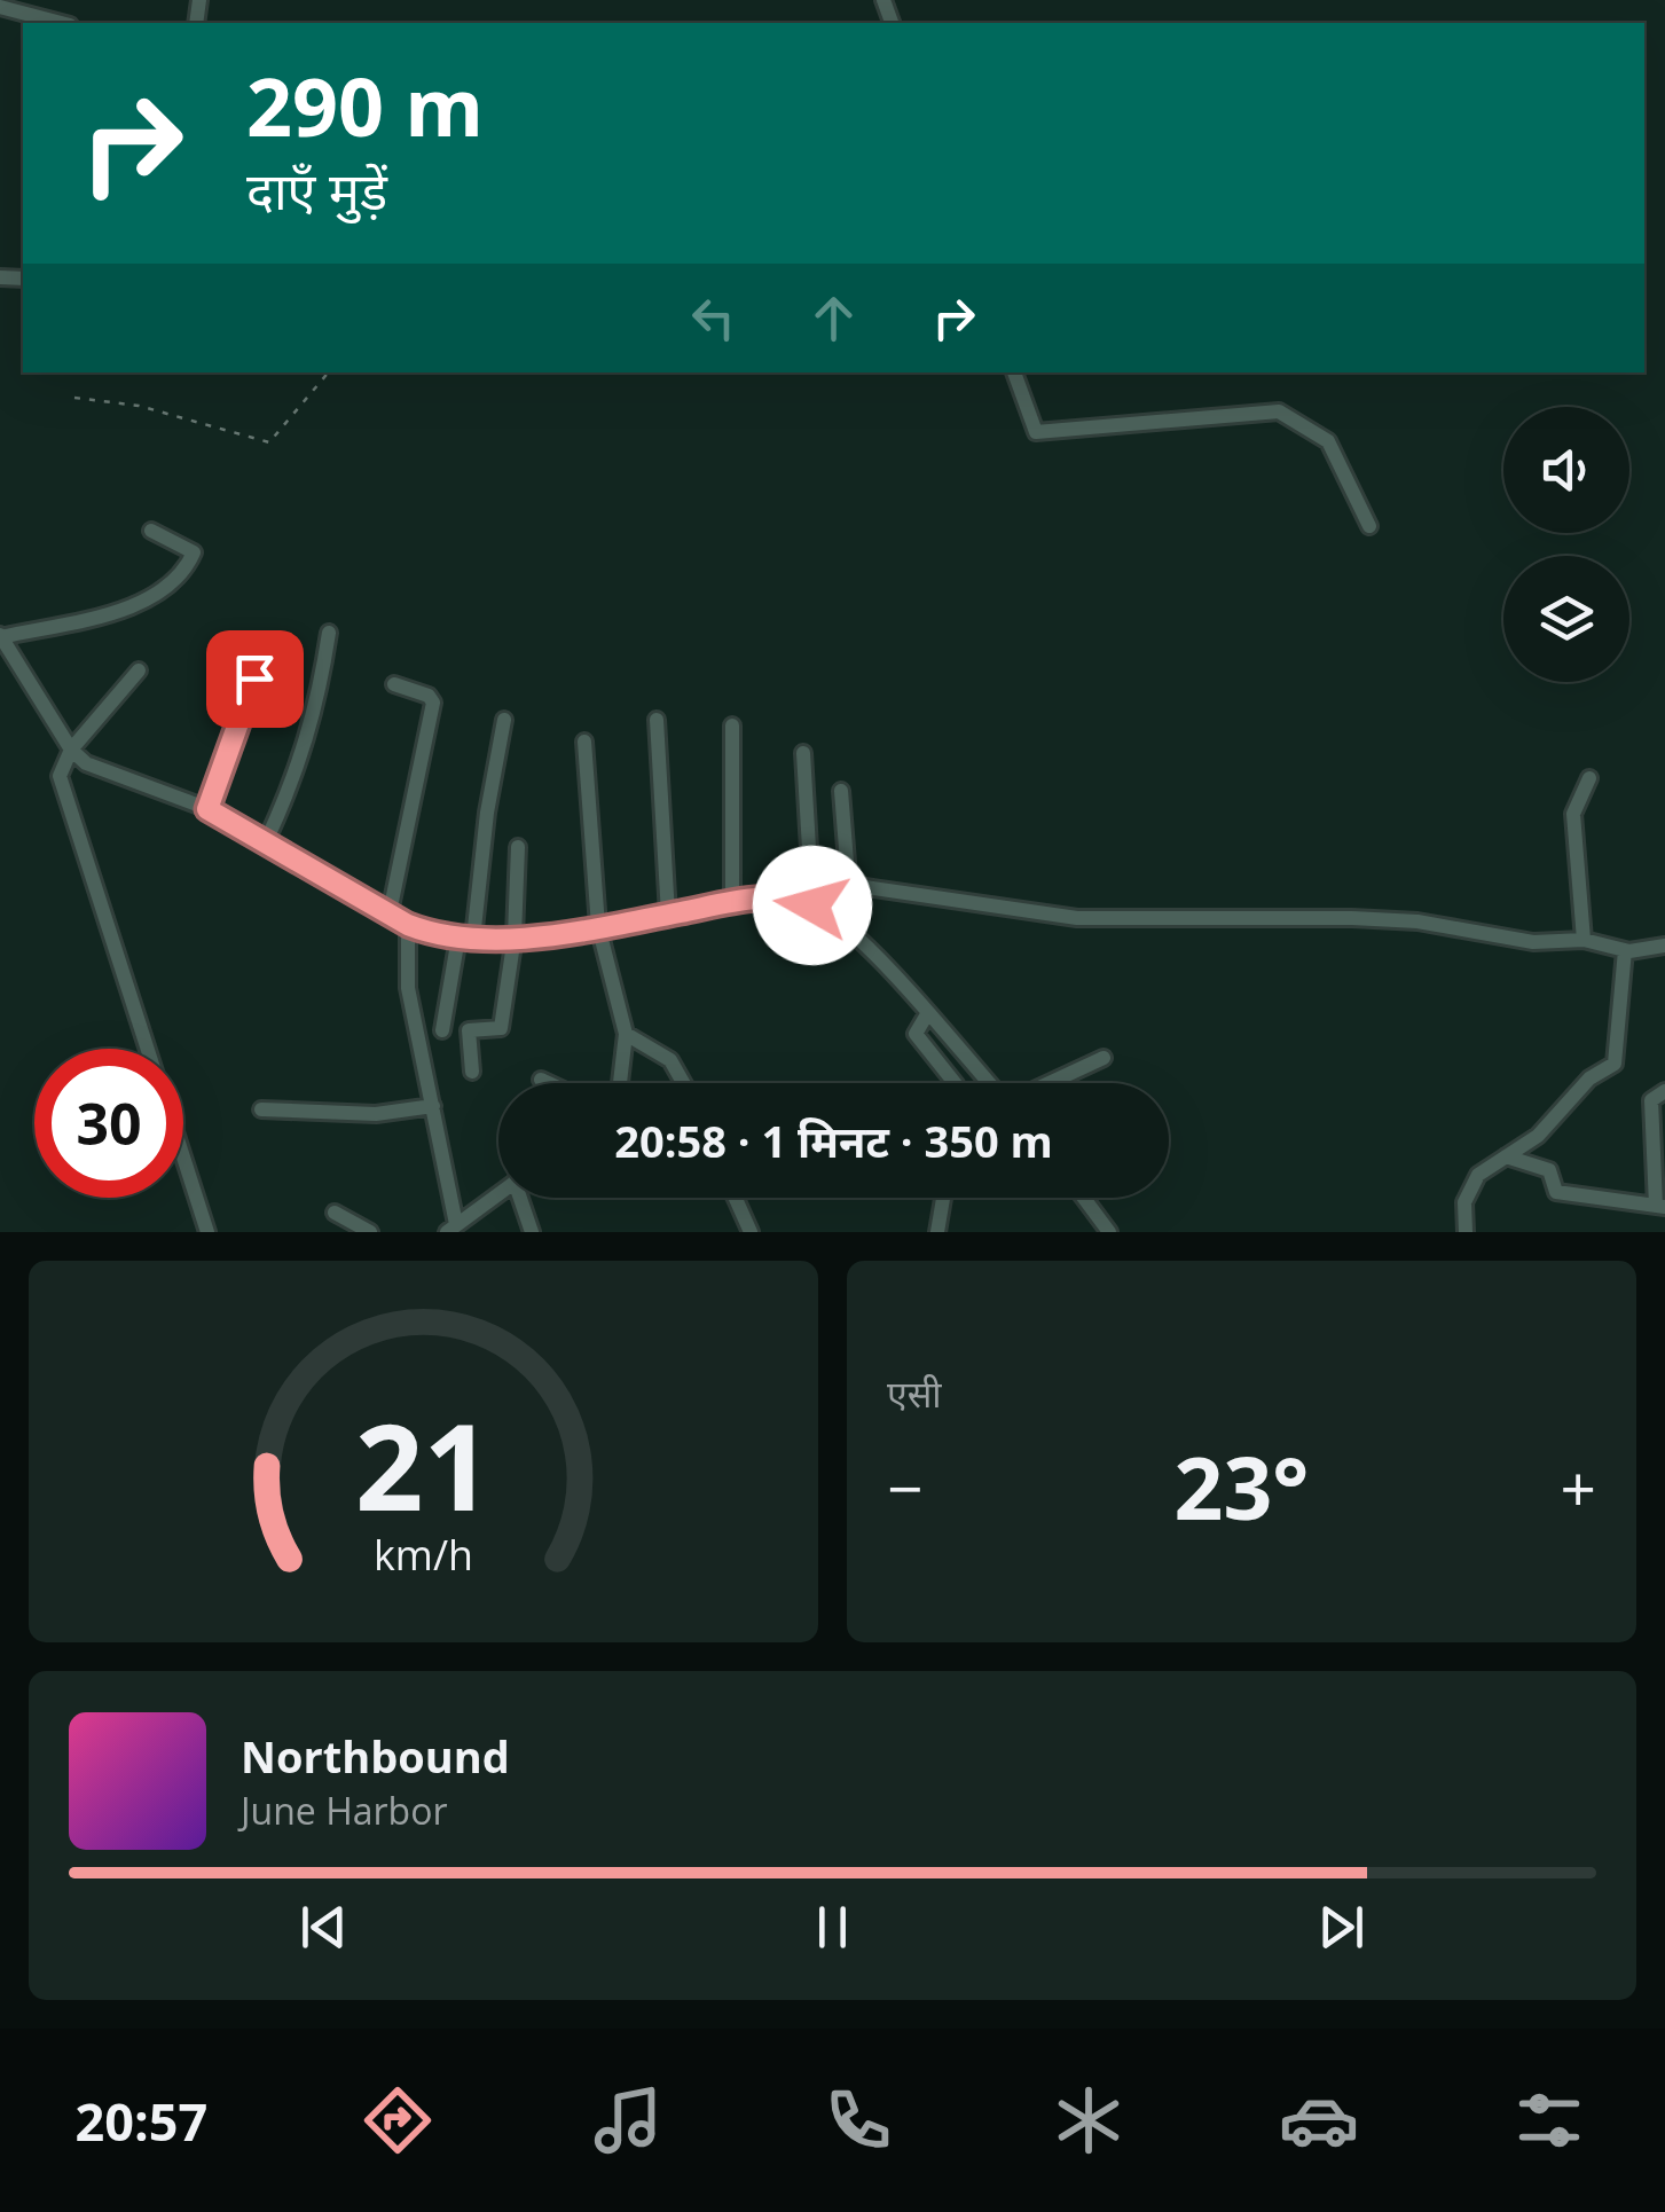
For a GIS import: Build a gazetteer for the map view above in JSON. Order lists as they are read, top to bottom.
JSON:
{
  "page": {
    "turn": ["290 m", "दाएँ मुड़ें"],
    "limit": "30",
    "trip": "20:58 · 1 मिनट · 350 m",
    "tile": "एसी",
    "heat": ["−", "23°", "+"],
    "song": ["Northbound", "June Harbor"],
    "tabs": "20:57",
    "gauge": ["21", "km/h"]
  }
}
